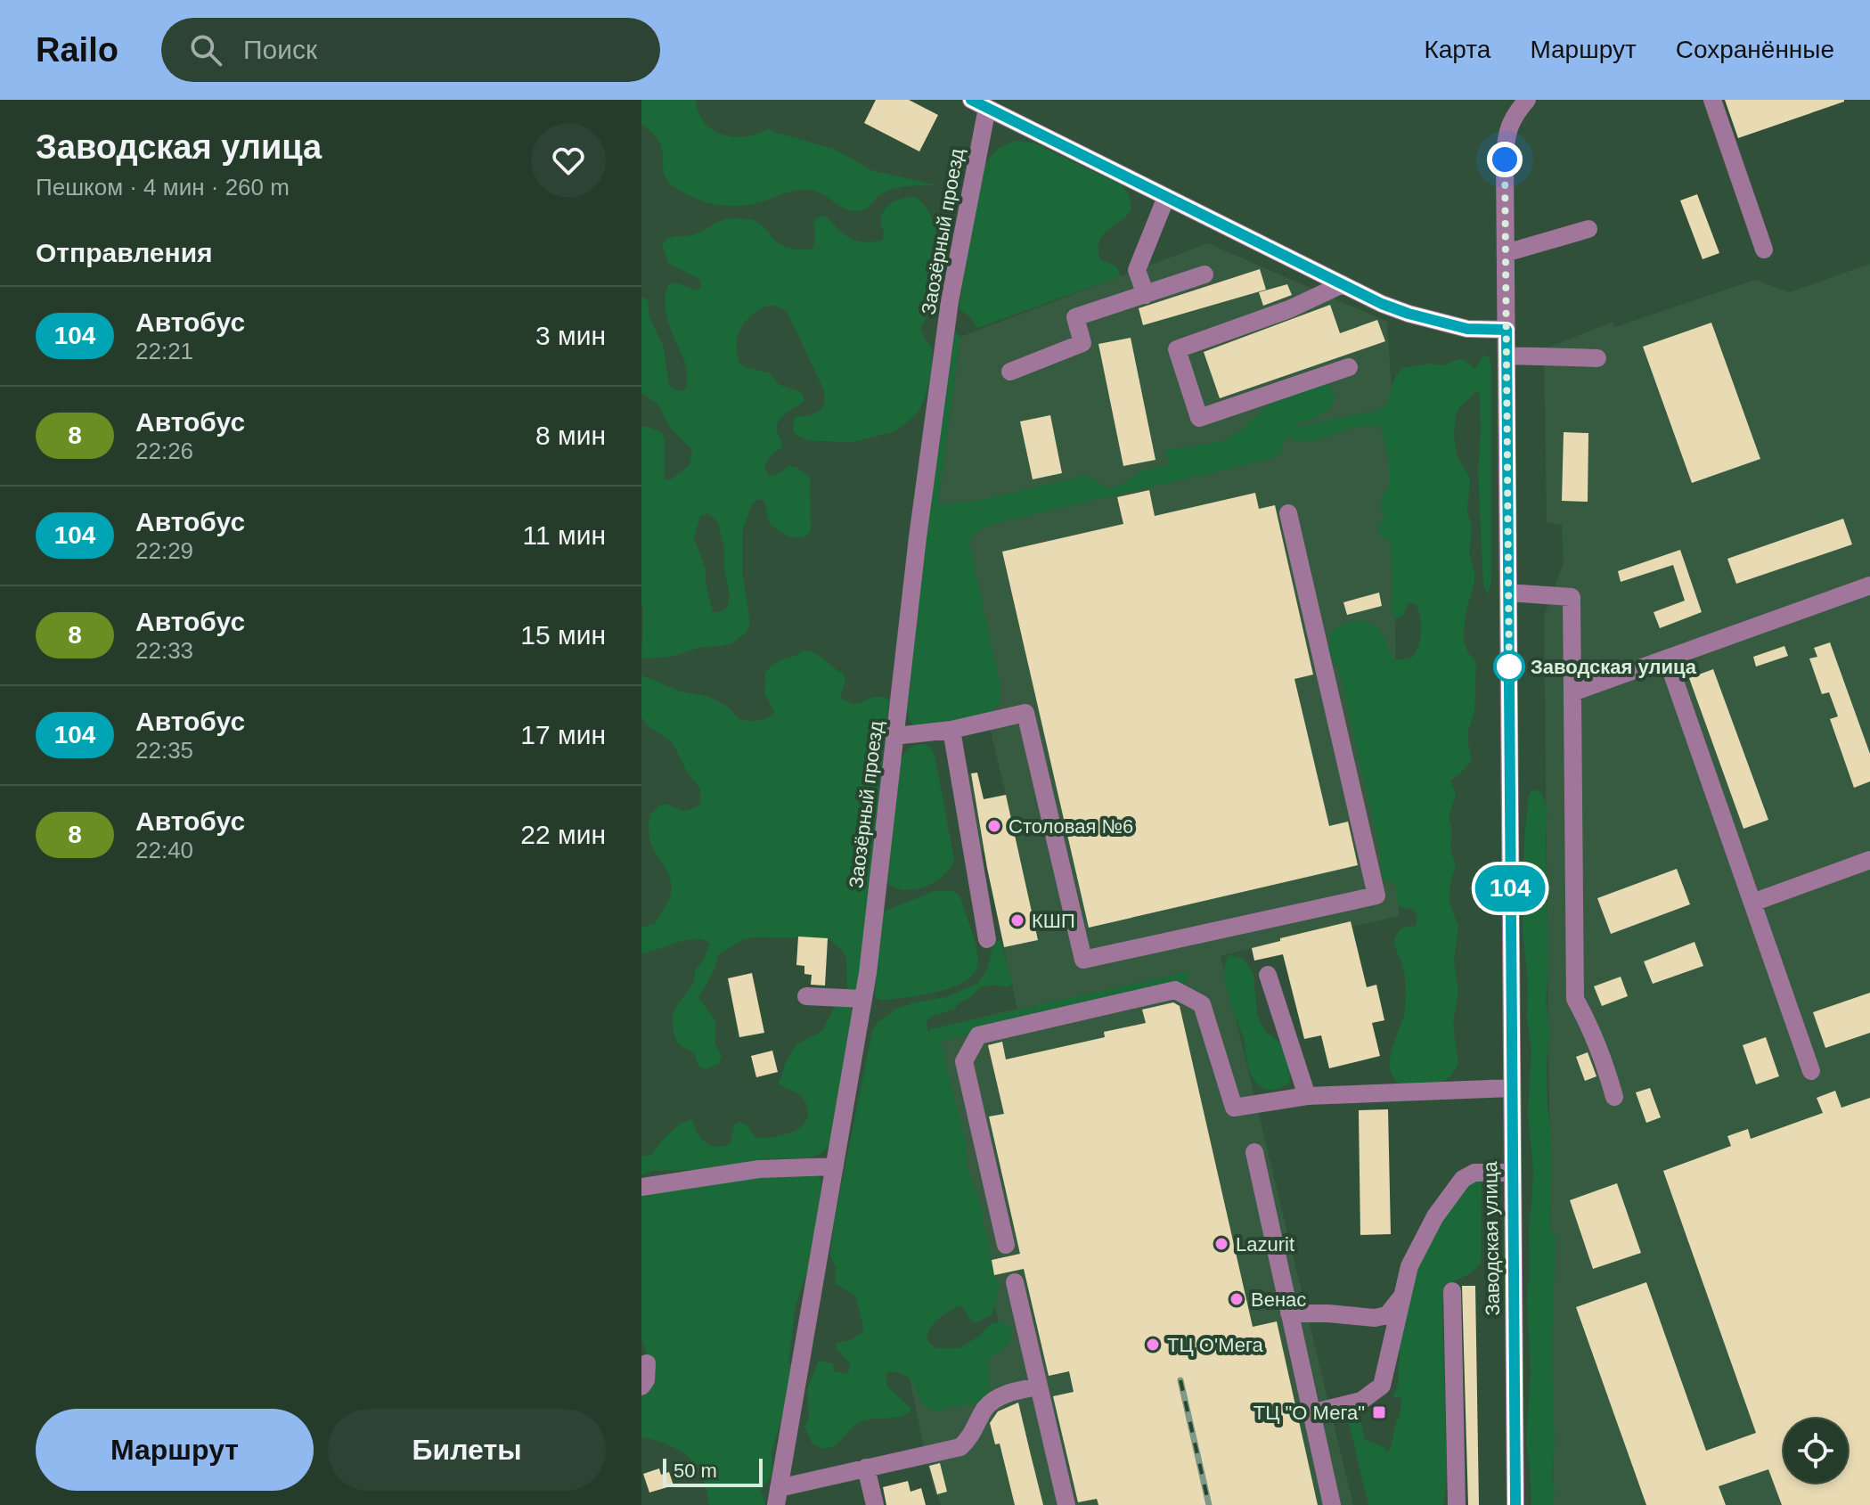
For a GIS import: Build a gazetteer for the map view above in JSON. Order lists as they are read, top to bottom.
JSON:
{
  "streets": {
    "street": ["Заозёрный проезд", "Заводская улица"]
  },
  "places": {
    "other": [
      "Заводская улица",
      "Столовая №6",
      "КШП",
      "Lazurit",
      "Венас",
      "ТЦ О'Мега"
    ],
    "transit": ["ТЦ \"О Мега\""]
  },
  "lines": ["bus line 104"],
  "scale_bar": "50 m",
  "page": {
    "header": "Railo",
    "search": "Поиск",
    "nav": ["Карта", "Маршрут", "Сохранённые"],
    "heading": [
      ["Заводская улица", "Пешком · 4 мин · 260 m"],
      "Отправления"
    ],
    "on_map": "104",
    "list": [
      {
        "mark": "104",
        "name": "Автобус",
        "note": "22:21",
        "value": "3 мин"
      },
      {
        "mark": "8",
        "name": "Автобус",
        "note": "22:26",
        "value": "8 мин"
      },
      {
        "mark": "104",
        "name": "Автобус",
        "note": "22:29",
        "value": "11 мин"
      },
      {
        "mark": "8",
        "name": "Автобус",
        "note": "22:33",
        "value": "15 мин"
      },
      {
        "mark": "104",
        "name": "Автобус",
        "note": "22:35",
        "value": "17 мин"
      },
      {
        "mark": "8",
        "name": "Автобус",
        "note": "22:40",
        "value": "22 мин"
      }
    ],
    "buttons": ["Маршрут", "Билеты"],
    "scale": "50 m"
  }
}
